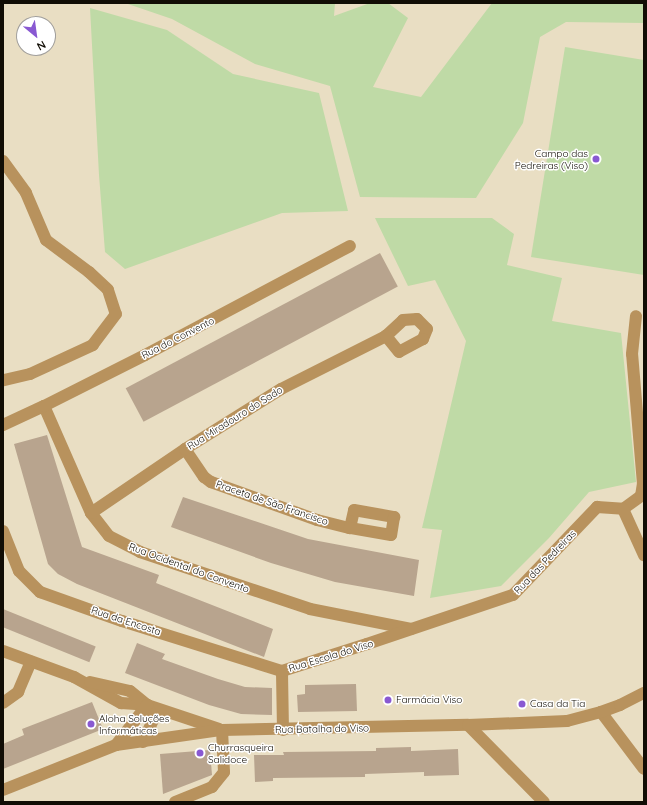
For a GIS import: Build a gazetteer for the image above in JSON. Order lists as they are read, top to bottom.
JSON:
{
  "streets": {
    "street": [
      "Rua do Convento",
      "Rua Miradouro do Sado",
      "Praceta de São Francisco",
      "Rua das Pedreiras",
      "Rua Ocidental do Convento",
      "Rua da Encosta",
      "Rua Escola do Viso",
      "Rua Batalha do Viso"
    ]
  },
  "crossings": [
    ["Rua do Convento", "Rua Ocidental do Convento"],
    ["Rua Miradouro do Sado", "Praceta de São Francisco"],
    ["Rua Miradouro do Sado", "Rua Ocidental do Convento"],
    ["Rua das Pedreiras", "Rua Ocidental do Convento"],
    ["Rua das Pedreiras", "Rua Escola do Viso"],
    ["Rua Ocidental do Convento", "Rua Escola do Viso"],
    ["Rua da Encosta", "Rua Escola do Viso"],
    ["Rua Escola do Viso", "Rua Batalha do Viso"]
  ],
  "places": [
    "Campo das Pedreiras (Viso)",
    "Farmácia Viso",
    "Casa da Tia",
    "Aloha Soluções Informáticas",
    "Churrasqueira Salidoce"
  ],
  "north": "bottom right"
}
